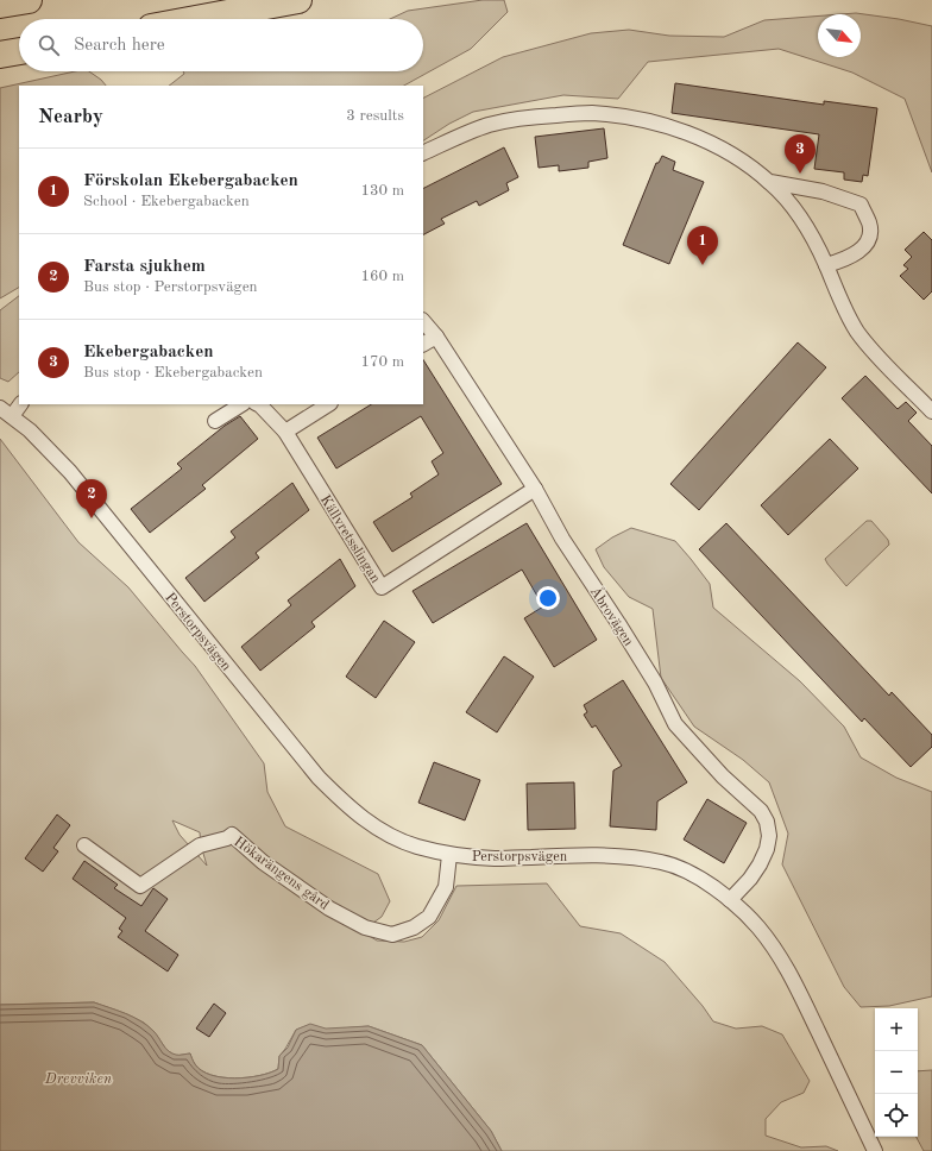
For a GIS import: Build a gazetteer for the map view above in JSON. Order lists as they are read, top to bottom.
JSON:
{
  "streets": {
    "street": [
      "Källvretsslingan",
      "Åbrovägen",
      "Perstorpsvägen",
      "Hökarängens gård"
    ]
  },
  "crossings": [
    ["Källvretsslingan", "Åbrovägen"],
    ["Åbrovägen", "Perstorpsvägen"],
    ["Perstorpsvägen", "Hökarängens gård"]
  ],
  "water": ["Drevviken"],
  "north": "bottom right",
  "page": {
    "search": "Search here",
    "heading": ["Nearby", "3 results"],
    "pins": ["3", "1", "2"],
    "list": [
      {
        "mark": "1",
        "name": "Förskolan Ekebergabacken",
        "note": "School · Ekebergabacken",
        "value": "130 m"
      },
      {
        "mark": "2",
        "name": "Farsta sjukhem",
        "note": "Bus stop · Perstorpsvägen",
        "value": "160 m"
      },
      {
        "mark": "3",
        "name": "Ekebergabacken",
        "note": "Bus stop · Ekebergabacken",
        "value": "170 m"
      }
    ],
    "map_buttons": ["+", "−"]
  }
}
